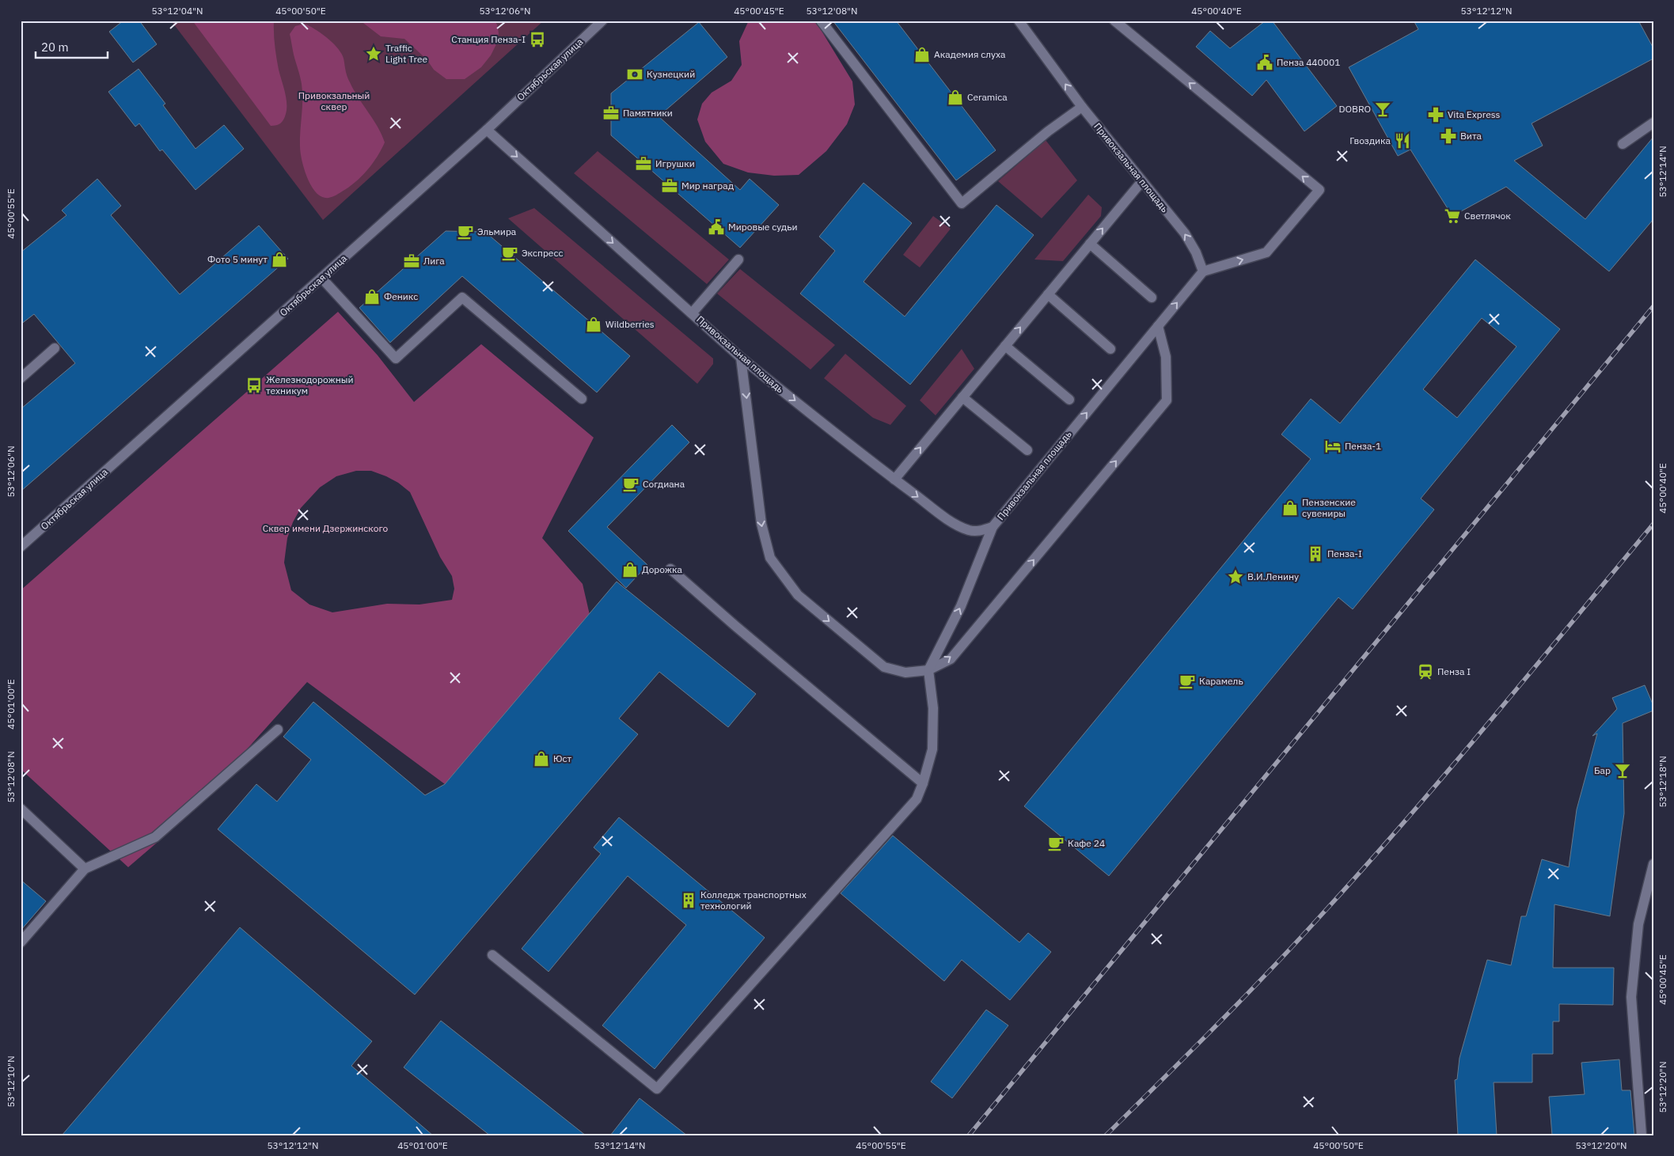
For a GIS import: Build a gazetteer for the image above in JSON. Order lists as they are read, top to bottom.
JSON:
{
  "streets": {
    "street": ["Октябрьская улица", "Привокзальная площадь"]
  },
  "crossings": [
    ["Октябрьская улица", "Привокзальная площадь"]
  ],
  "parks": ["Привокзальный сквер", "Сквер имени Дзержинского"],
  "places": {
    "bus stop": ["Станция Пенза-I", "Железнодорожный техникум"],
    "place": ["Traffic Light Tree", "В.И.Ленину"],
    "shop": [
      "Академия слуха",
      "Ceramica",
      "Фото 5 минут",
      "Феникс",
      "Wildberries",
      "Пензенские сувениры",
      "Дорожка",
      "Юст"
    ],
    "public building": ["Пенза 440001", "Мировые судьи"],
    "bank": ["Кузнецкий"],
    "bar": ["DOBRO", "Бар"],
    "office": [
      "Памятники",
      "Игрушки",
      "Мир наград",
      "Лига"
    ],
    "pharmacy": ["Vita Express", "Вита"],
    "restaurant": ["Гвоздика"],
    "supermarket": ["Светлячок"],
    "cafe": [
      "Эльмира",
      "Экспресс",
      "Согдиана",
      "Карамель",
      "Кафе 24"
    ],
    "hotel": ["Пенза-1"],
    "building": ["Пенза-I", "Колледж транспортных технологий"],
    "station": ["Пенза I"]
  },
  "scale_bar": "20 m",
  "coordinates": [
    "53°12'04\"N",
    "45°00'50\"E",
    "53°12'06\"N",
    "45°00'45\"E",
    "53°12'08\"N",
    "45°00'40\"E",
    "53°12'12\"N",
    "53°12'14\"N",
    "45°00'55\"E",
    "45°01'00\"E",
    "53°12'18\"N",
    "53°12'10\"N",
    "53°12'20\"N"
  ]
}
